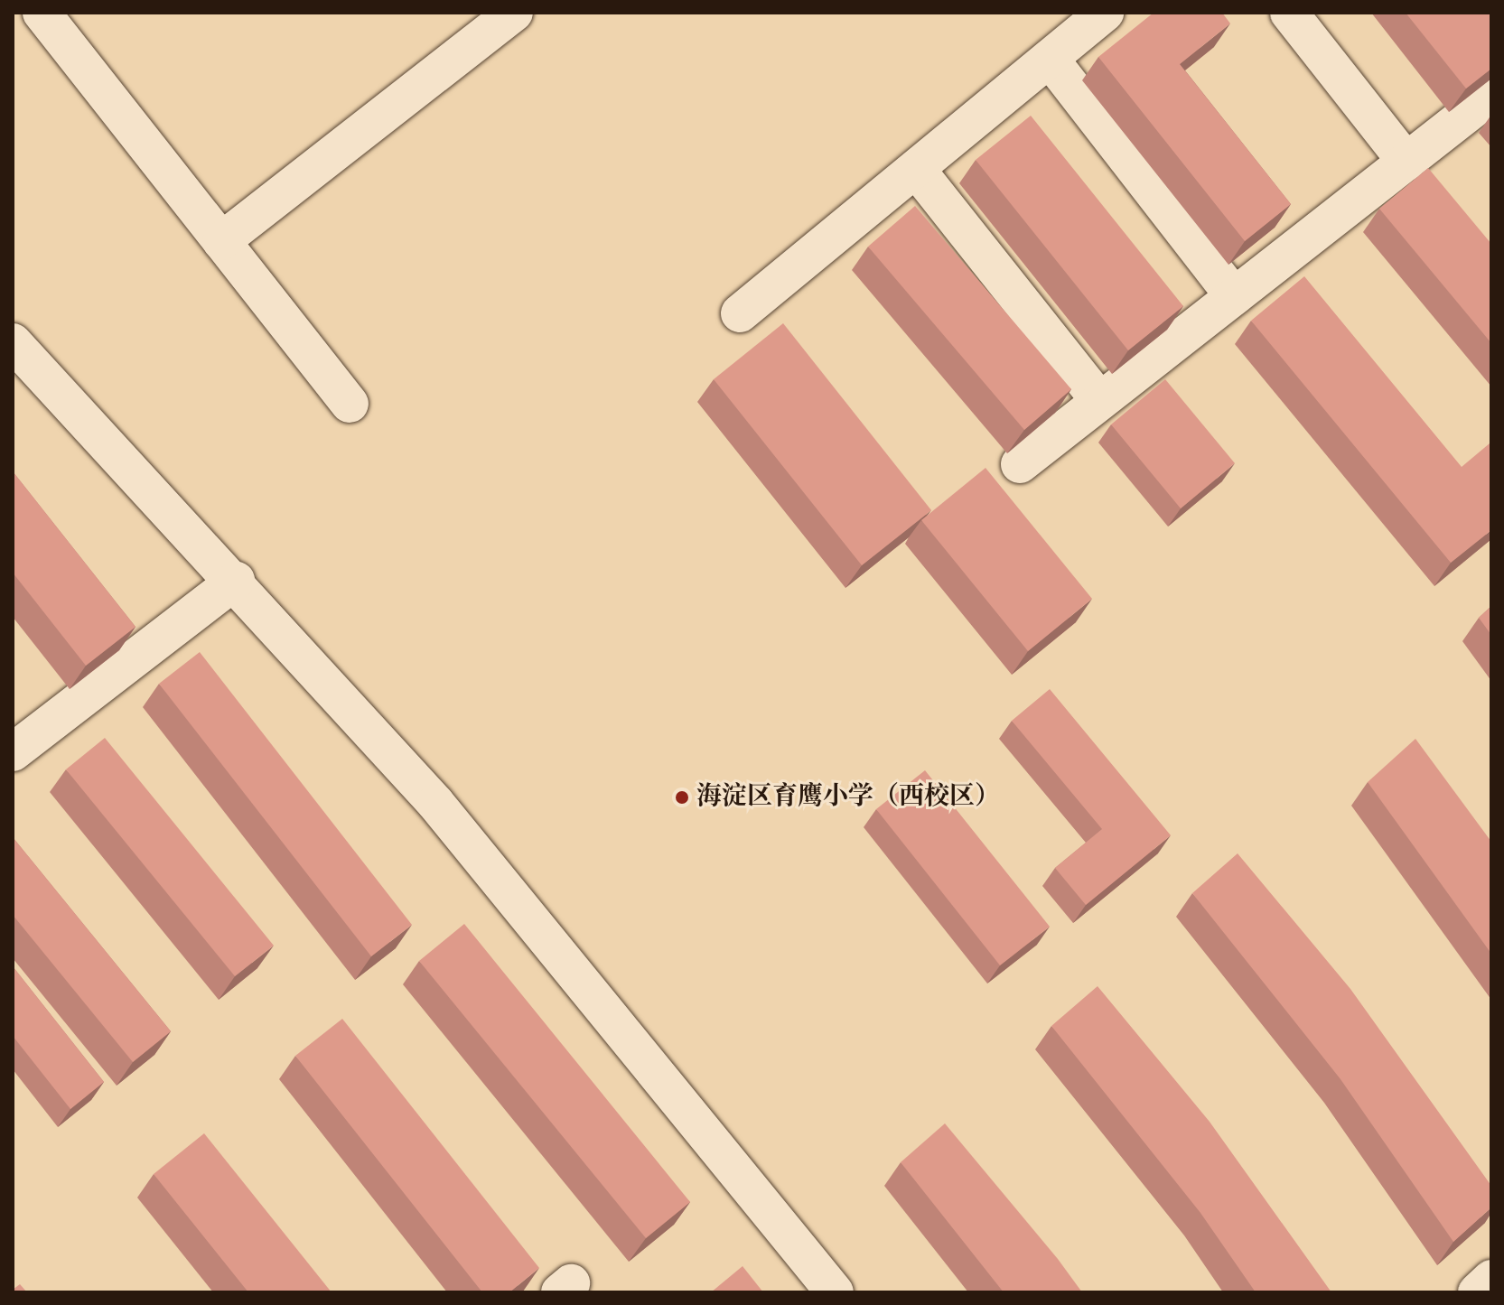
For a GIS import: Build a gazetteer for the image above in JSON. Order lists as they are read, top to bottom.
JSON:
{
  "places": ["海淀区育鹰小学（西校区）"]
}
